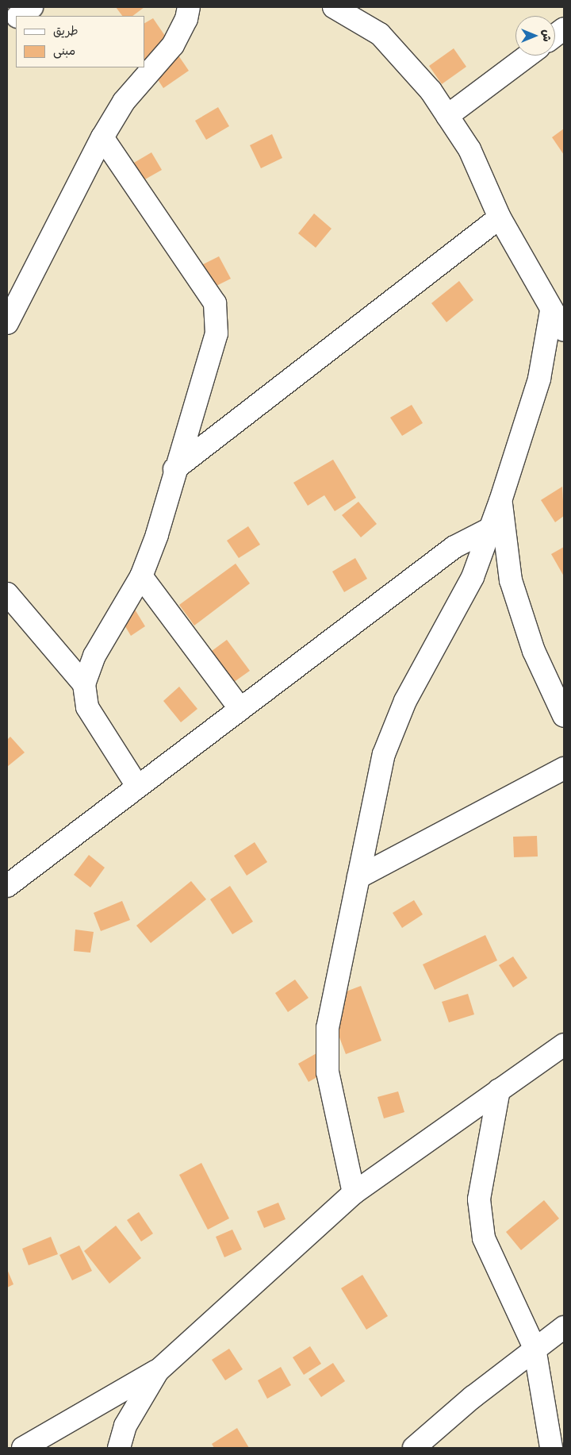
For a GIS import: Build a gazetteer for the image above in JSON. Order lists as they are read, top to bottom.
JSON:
{
  "legend": ["طريق", "مبنى"],
  "north": "right"
}
